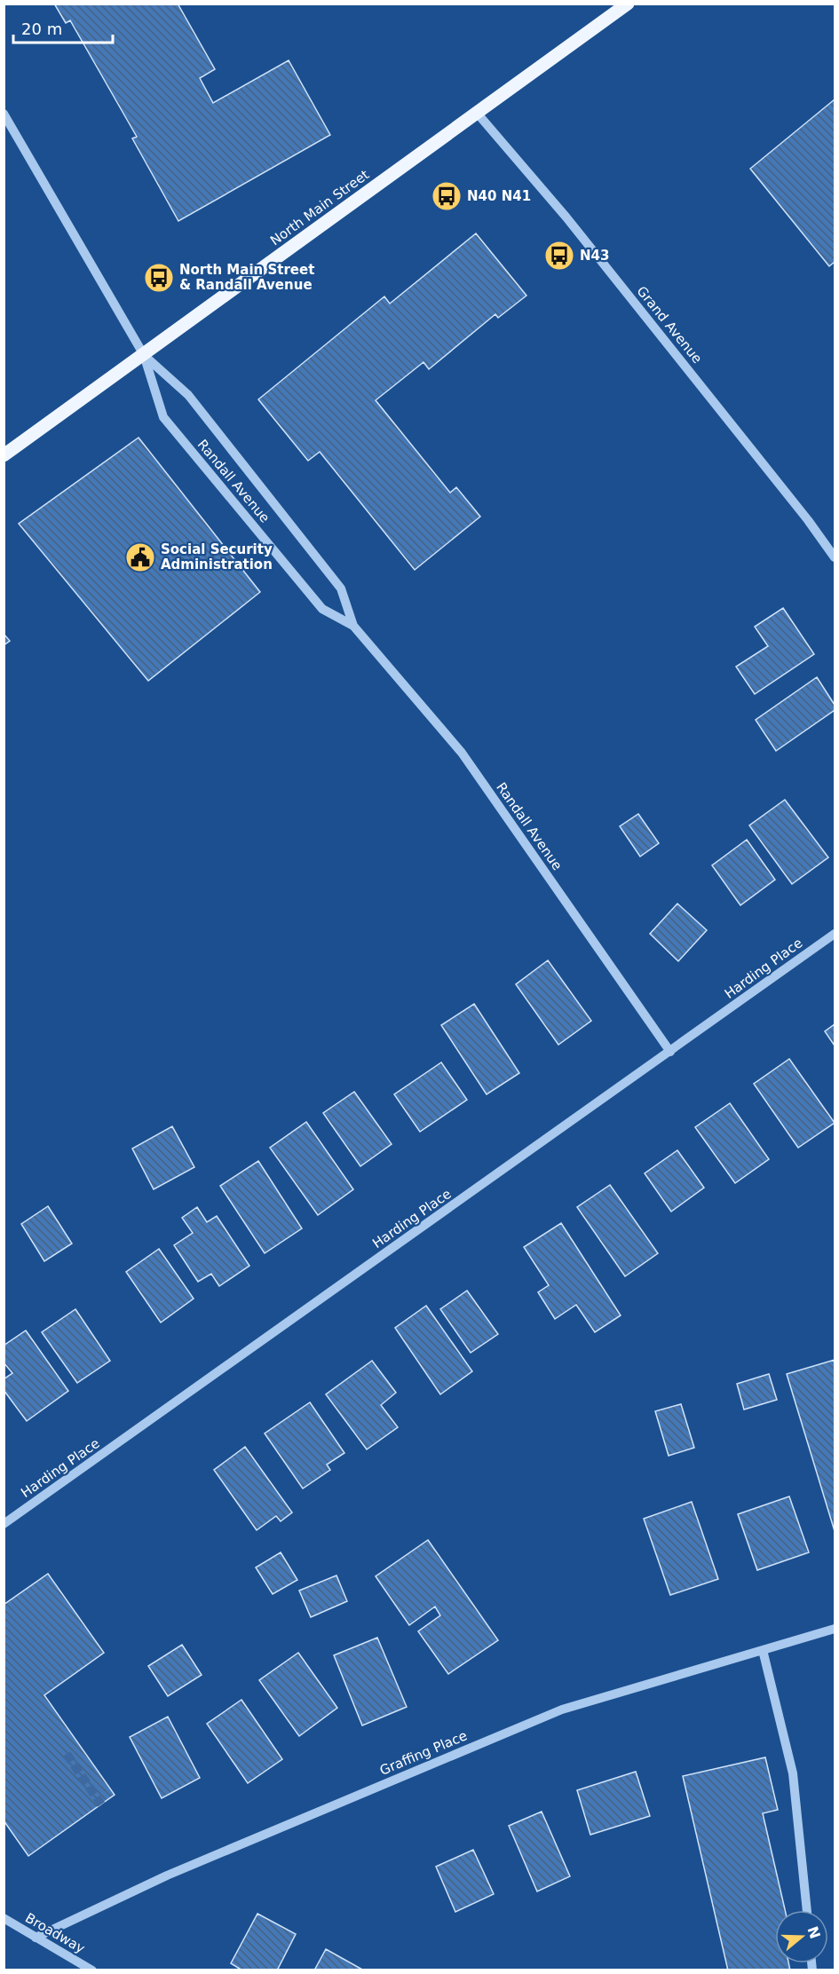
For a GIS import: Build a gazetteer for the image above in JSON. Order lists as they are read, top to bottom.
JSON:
{
  "streets": {
    "main road": ["North Main Street"],
    "street": [
      "Grand Avenue",
      "Randall Avenue",
      "Harding Place",
      "Graffing Place",
      "Broadway"
    ]
  },
  "crossings": [
    ["North Main Street", "Grand Avenue"],
    ["North Main Street", "Randall Avenue"],
    ["Randall Avenue", "Harding Place"],
    ["Graffing Place", "Broadway"]
  ],
  "places": {
    "bus stop": ["N40 N41", "N43", "North Main Street & Randall Avenue"],
    "public building": ["Social Security Administration"]
  },
  "scale_bar": "20 m",
  "north": "right"
}
